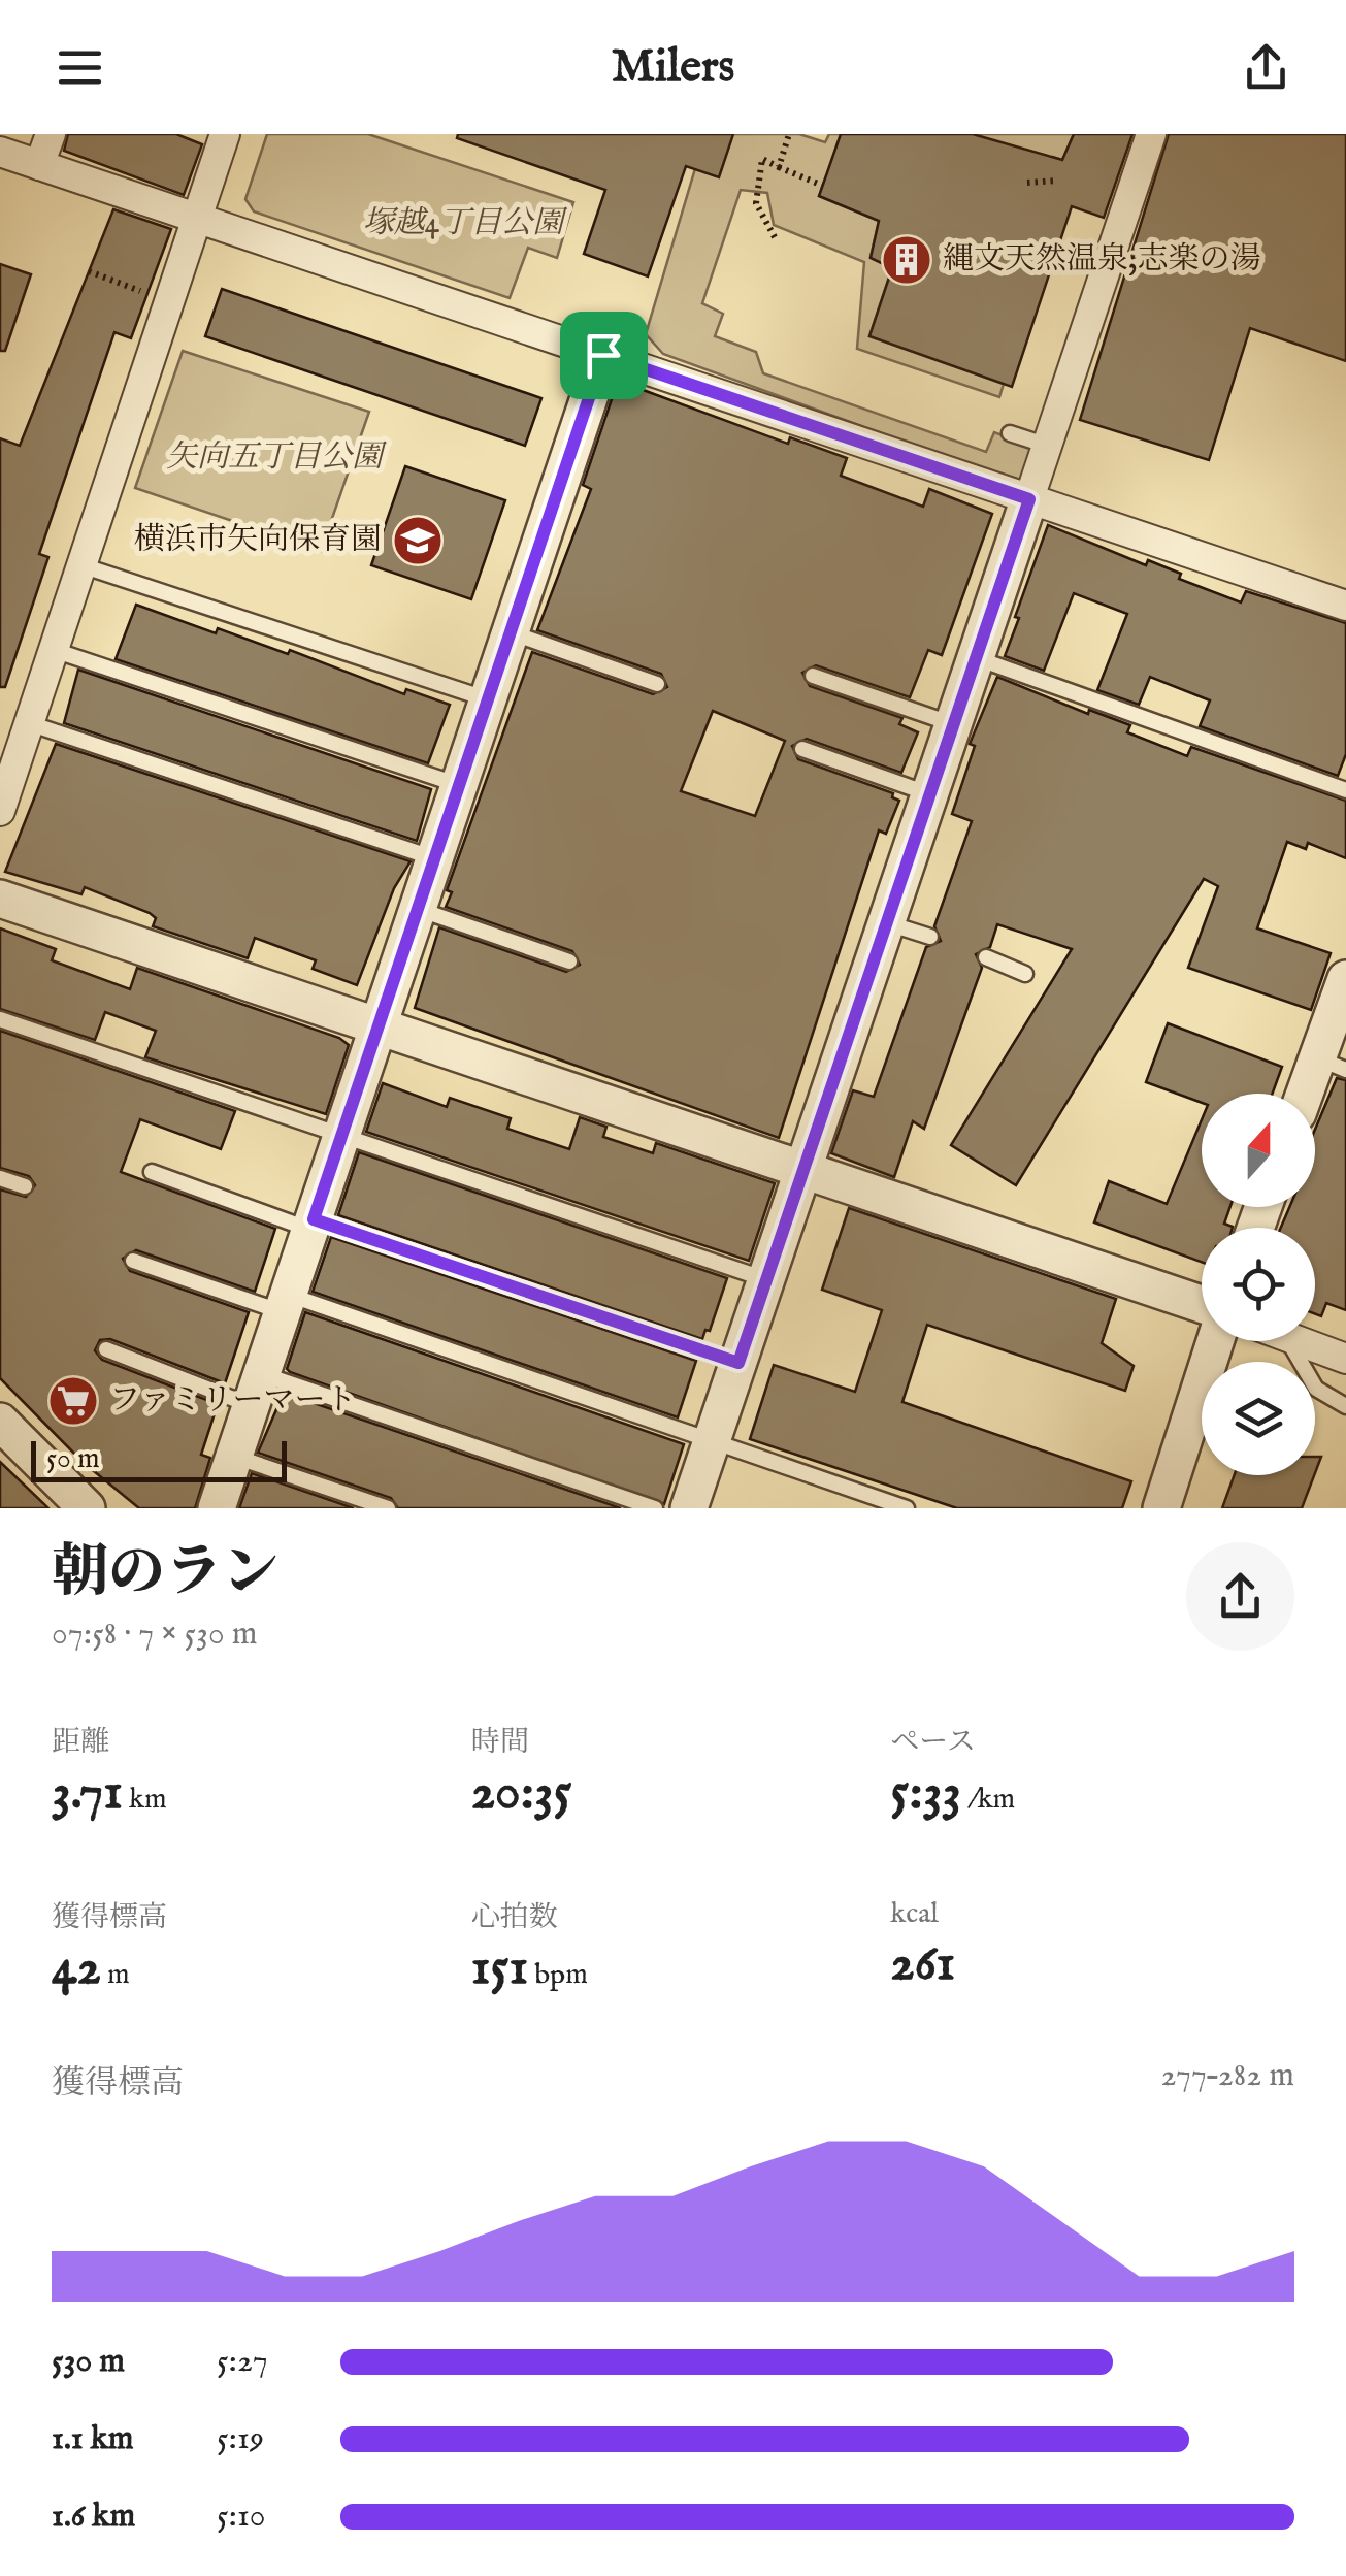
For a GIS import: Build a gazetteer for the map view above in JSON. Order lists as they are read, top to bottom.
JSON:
{
  "parks": ["塚越4丁目公園", "矢向五丁目公園"],
  "places": {
    "building": ["縄文天然温泉;志楽の湯"],
    "school or university": ["横浜市矢向保育園"],
    "supermarket": ["ファミリーマート"]
  },
  "scale_bar": "50 m",
  "north": "top",
  "page": {
    "header": "Milers",
    "scale": "50 m",
    "heading": ["朝のラン", "07:58 · 7 × 530 m"],
    "stats": [
      ["距離", "3.71 km"],
      ["時間", "20:35"],
      ["ペース", "5:33 /km"],
      ["獲得標高", "42 m"],
      ["心拍数", "151 bpm"],
      ["kcal", "261"]
    ],
    "chart": ["獲得標高", "277–282 m"],
    "list": [
      {
        "name": "530 m",
        "note": "5:27"
      },
      {
        "name": "1.1 km",
        "note": "5:19"
      },
      {
        "name": "1.6 km",
        "note": "5:10"
      }
    ]
  }
}
